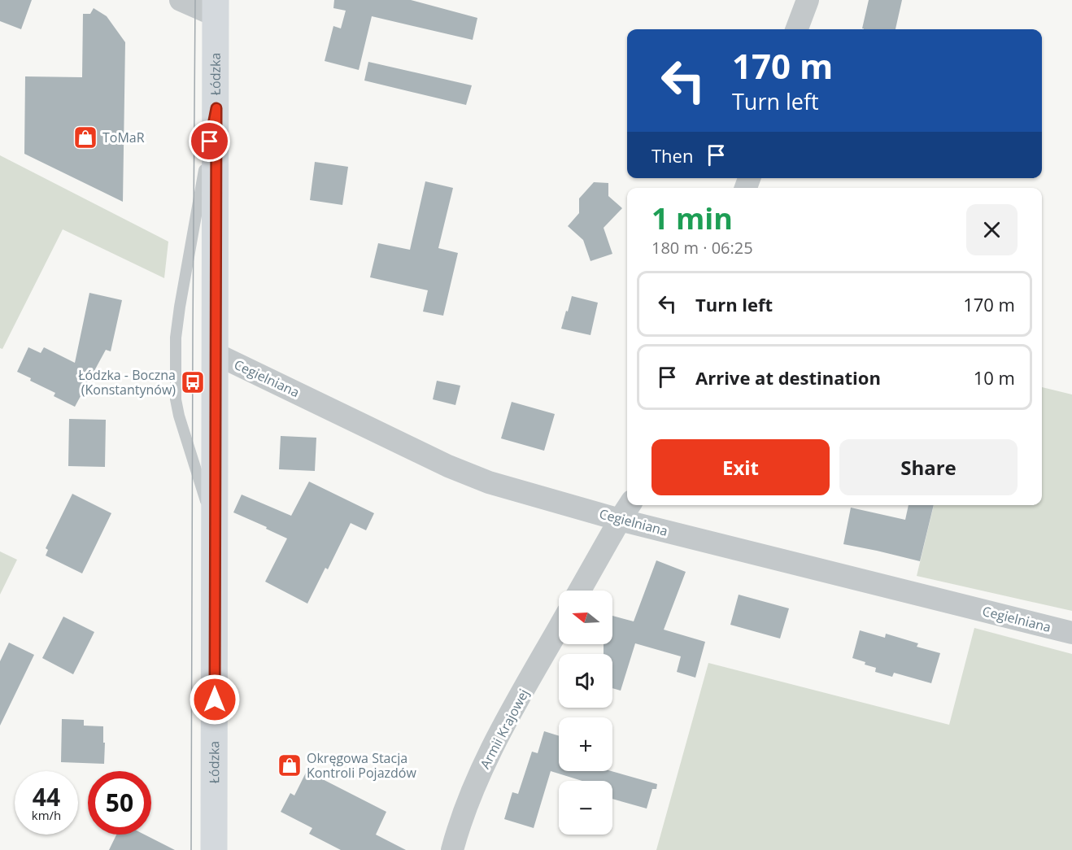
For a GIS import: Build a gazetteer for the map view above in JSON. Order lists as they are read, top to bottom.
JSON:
{
  "streets": {
    "main road": ["Łódzka"],
    "street": ["Cegielniana", "Armii Krajowej"]
  },
  "crossings": [
    ["Łódzka", "Cegielniana"]
  ],
  "places": {
    "shop": ["ToMaR", "Okręgowa Stacja Kontroli Pojazdów"],
    "bus stop": ["Łódzka - Boczna (Konstantynów)"]
  },
  "north": "left",
  "page": {
    "turn": ["170 m", "Turn left"],
    "then": "Then",
    "heading": ["1 min", "180 m · 06:25"],
    "list": [
      {
        "name": "Turn left",
        "value": "170 m"
      },
      {
        "name": "Arrive at destination",
        "value": "10 m"
      }
    ],
    "buttons": ["Exit", "Share"],
    "map_buttons": ["+", "−"],
    "speed": "44 km/h",
    "limit": "50"
  }
}
